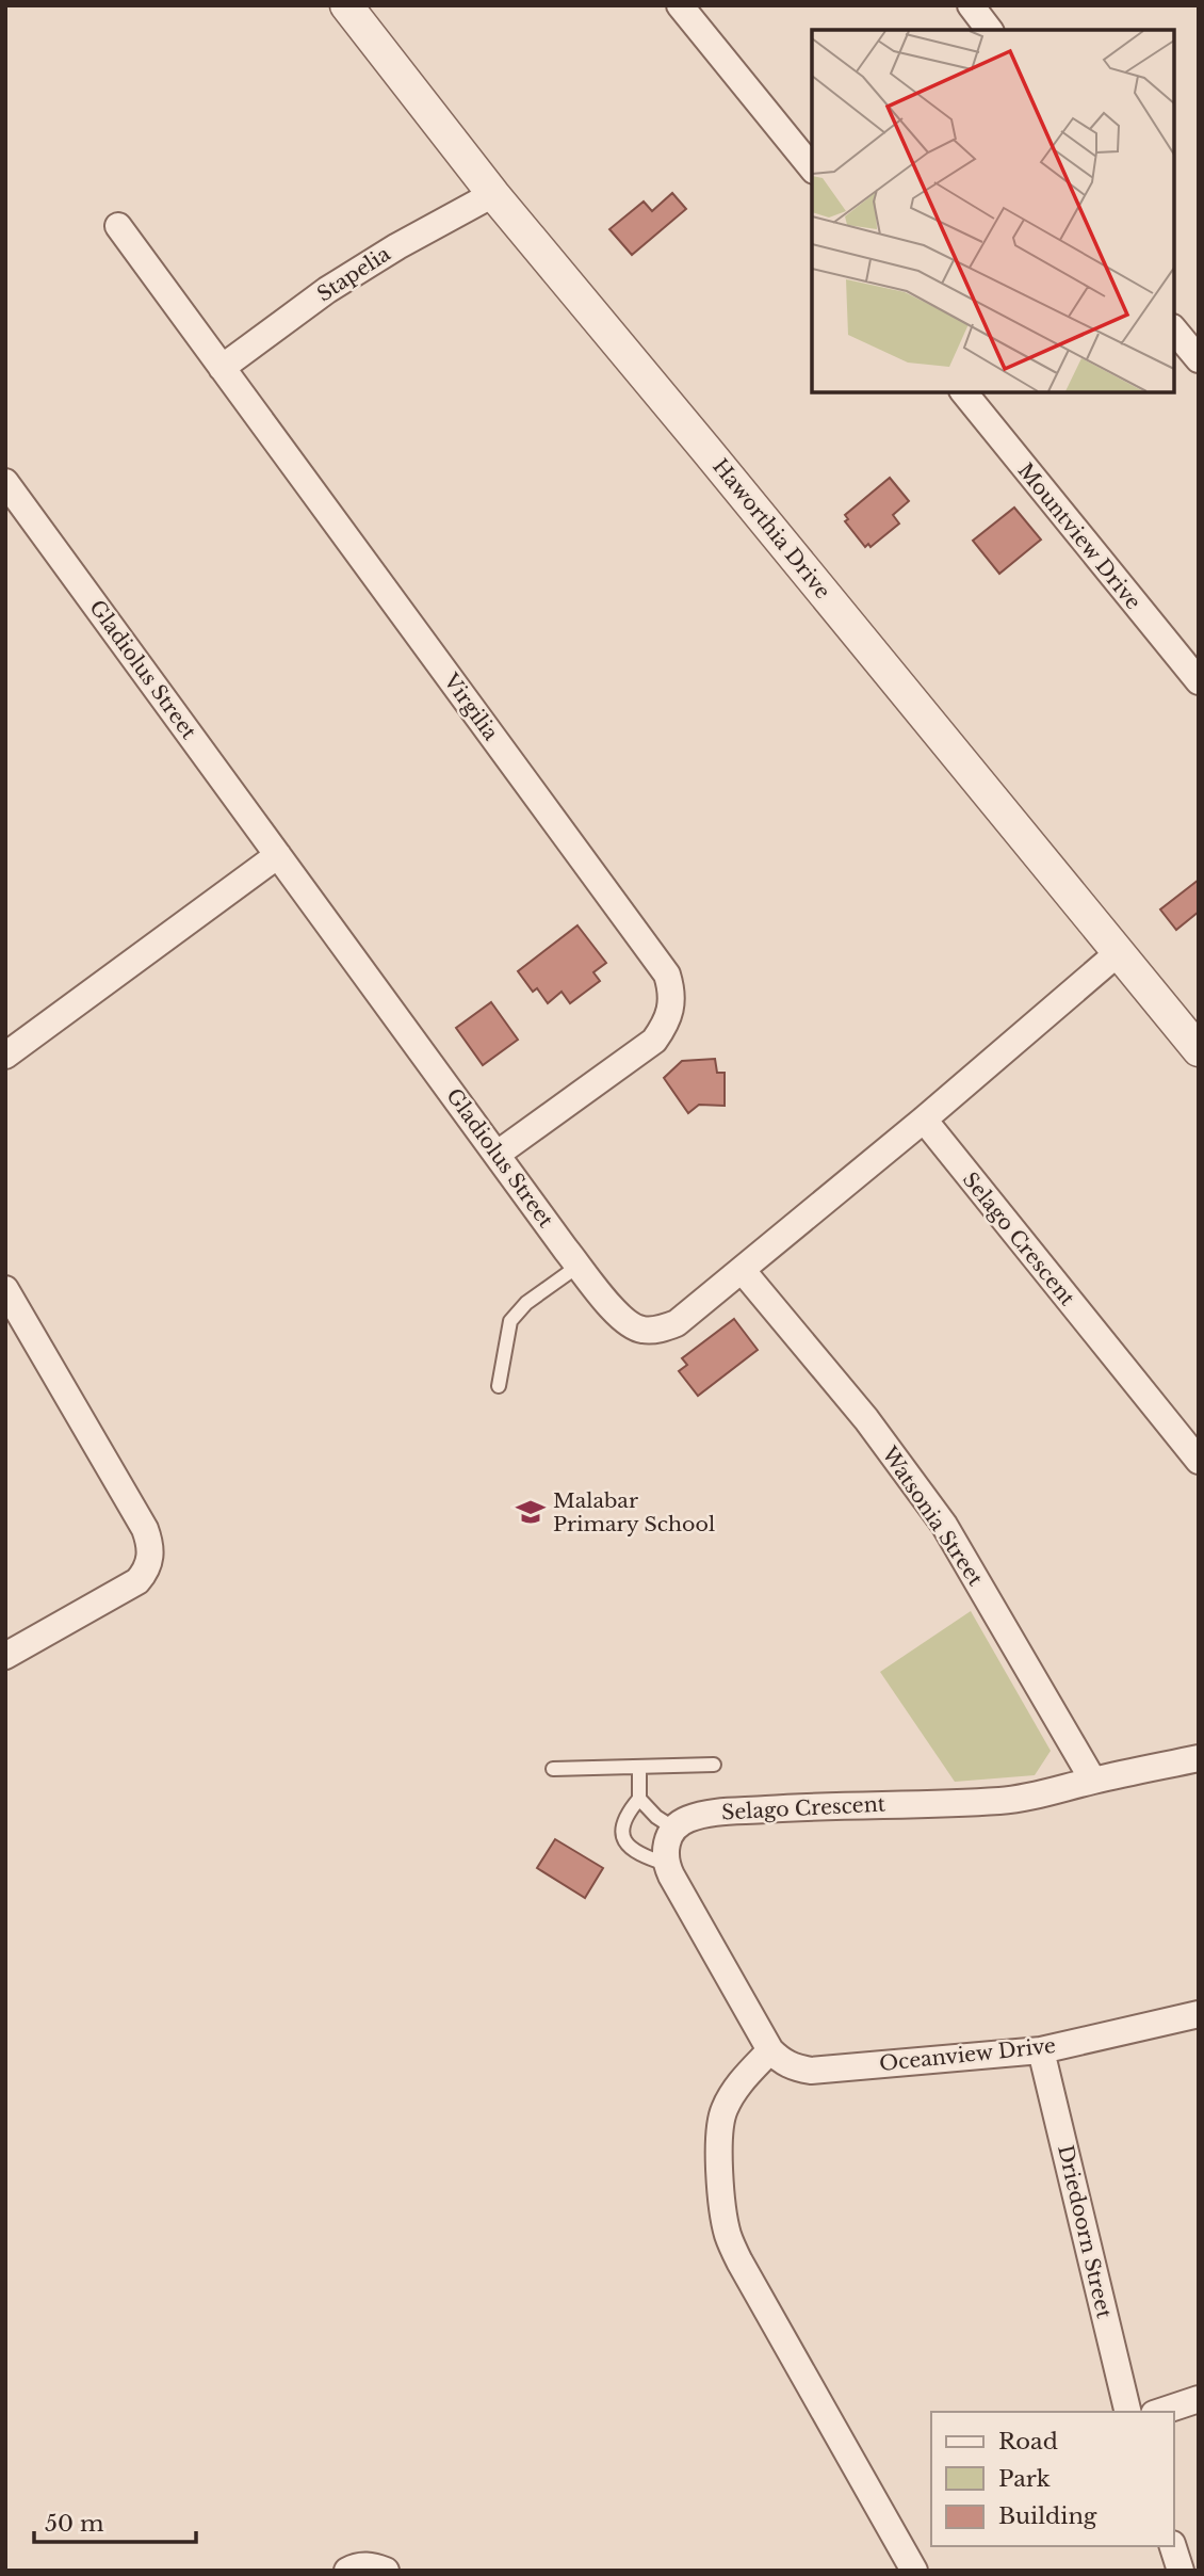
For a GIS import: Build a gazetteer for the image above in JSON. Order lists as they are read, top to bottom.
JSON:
{
  "streets": {
    "street": [
      "Stapelia",
      "Haworthia Drive",
      "Mountview Drive",
      "Gladiolus Street",
      "Virgilia",
      "Selago Crescent",
      "Watsonia Street",
      "Oceanview Drive",
      "Driedoorn Street"
    ]
  },
  "crossings": [
    ["Stapelia", "Haworthia Drive"],
    ["Stapelia", "Virgilia"],
    ["Haworthia Drive", "Gladiolus Street"],
    ["Gladiolus Street", "Virgilia"],
    ["Gladiolus Street", "Selago Crescent"],
    ["Gladiolus Street", "Watsonia Street"],
    ["Selago Crescent", "Watsonia Street"],
    ["Oceanview Drive", "Driedoorn Street"]
  ],
  "places": {
    "school or university": ["Malabar Primary School"]
  },
  "legend": ["Road", "Park", "Building"],
  "scale_bar": "50 m"
}
